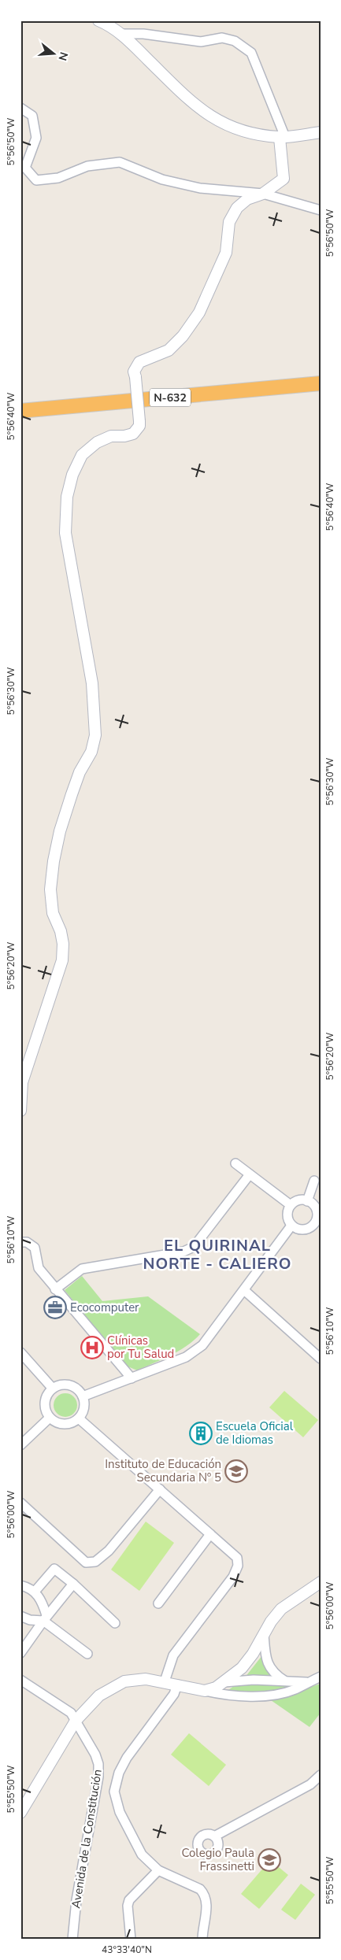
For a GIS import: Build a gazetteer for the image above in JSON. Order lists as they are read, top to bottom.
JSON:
{
  "streets": {
    "highway": ["N-632"],
    "street": ["Avenida de la Constitución"]
  },
  "districts": ["EL QUIRINAL NORTE - CALIERO"],
  "places": {
    "office": ["Ecocomputer"],
    "hospital": ["Clínicas por Tu Salud"],
    "building": ["Escuela Oficial de Idiomas"],
    "school or university": ["Instituto de Educación Secundaria Nº 5", "Colegio Paula Frassinetti"]
  },
  "north": "right",
  "coordinates": [
    "5°56'50\"W",
    "5°56'40\"W",
    "5°56'30\"W",
    "5°56'20\"W",
    "5°56'10\"W",
    "5°56'00\"W",
    "5°55'50\"W",
    "43°33'40\"N"
  ]
}
